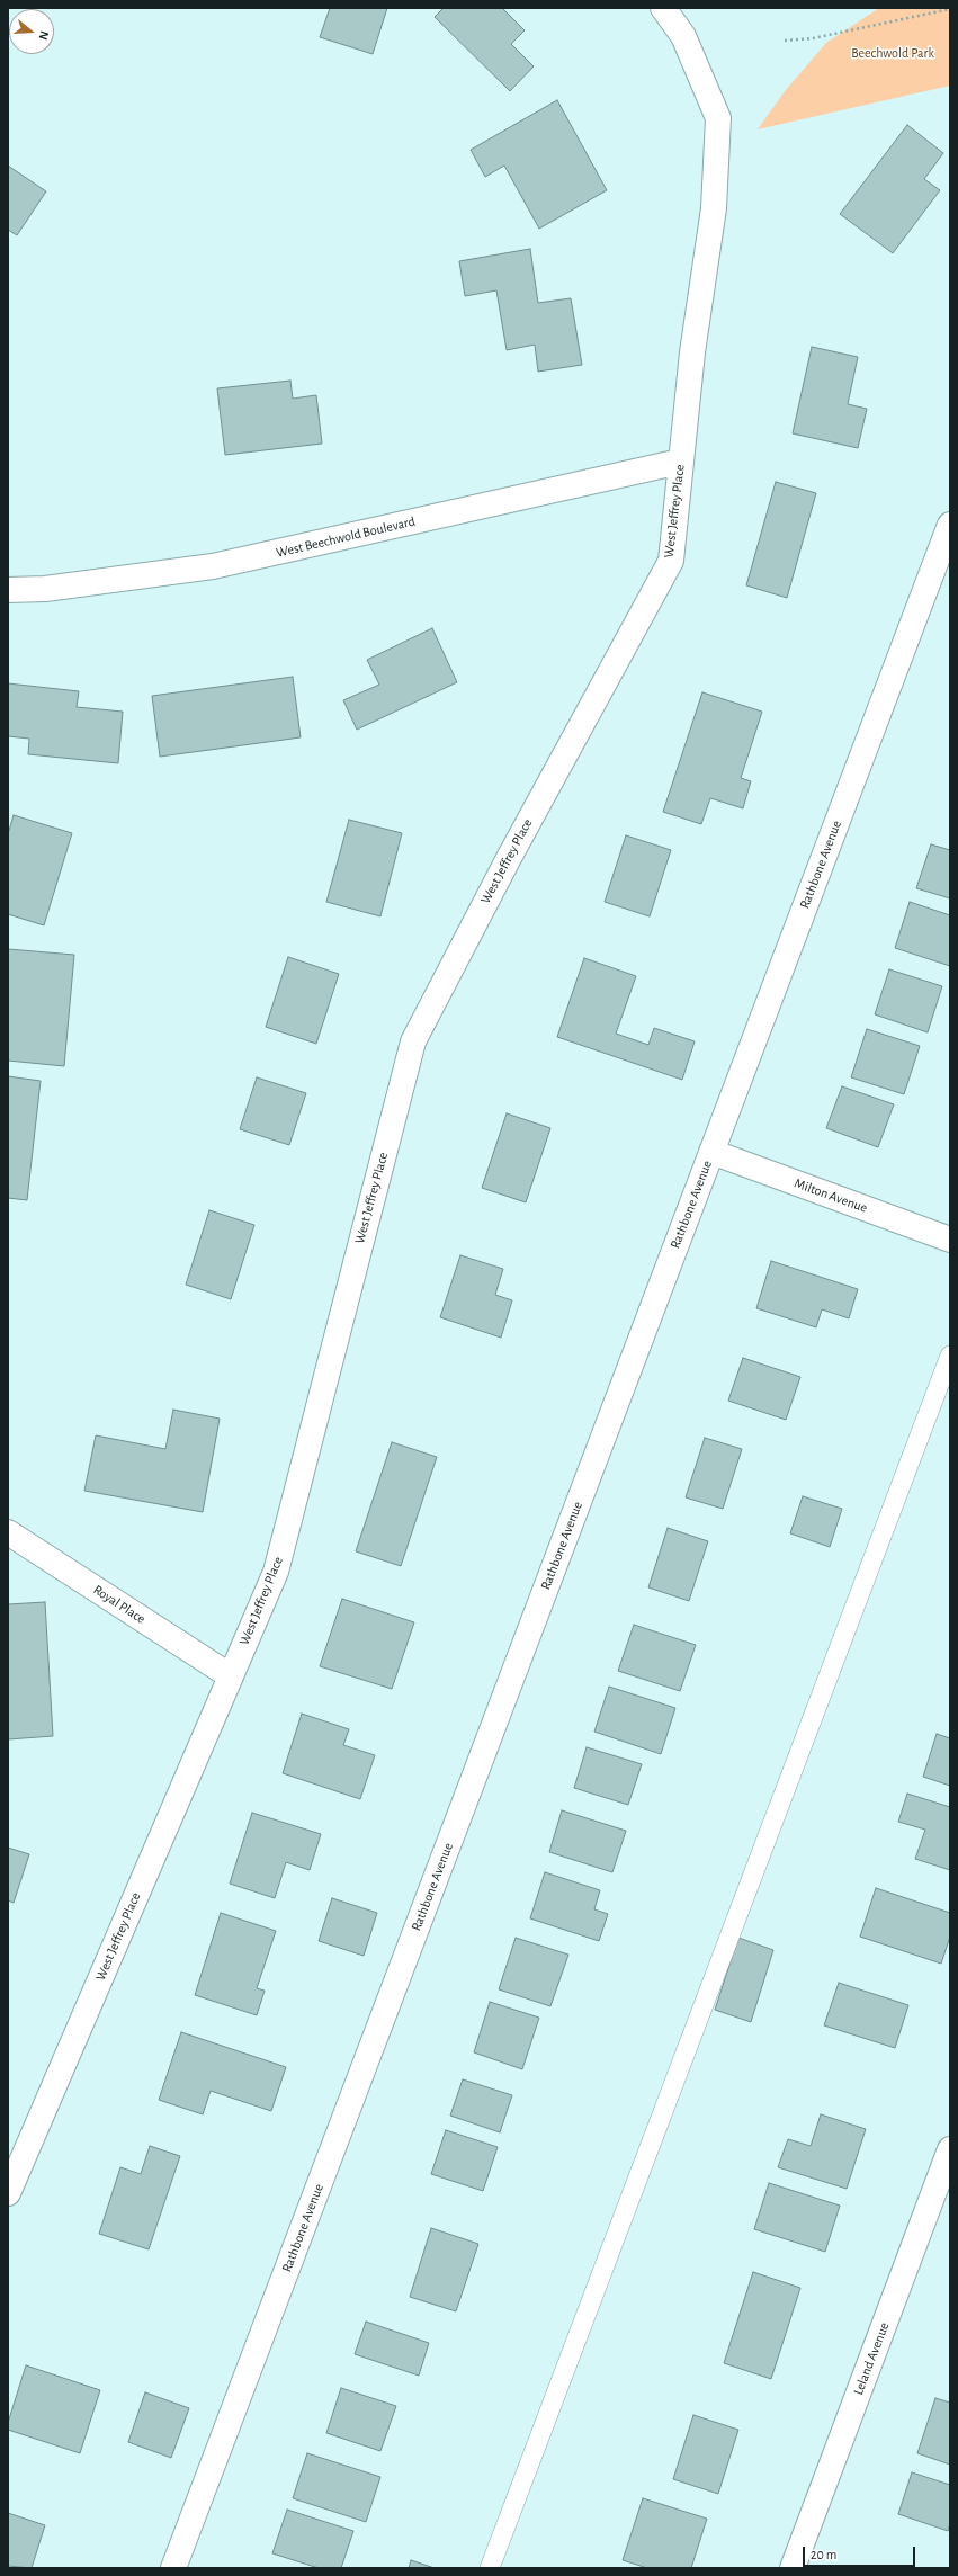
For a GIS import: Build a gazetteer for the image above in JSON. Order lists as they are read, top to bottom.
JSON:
{
  "streets": {
    "street": [
      "West Jeffrey Place",
      "West Beechwold Boulevard",
      "Rathbone Avenue",
      "Milton Avenue",
      "Royal Place",
      "Leland Avenue"
    ]
  },
  "crossings": [
    ["West Jeffrey Place", "West Beechwold Boulevard"],
    ["West Jeffrey Place", "Royal Place"],
    ["Rathbone Avenue", "Milton Avenue"]
  ],
  "parks": ["Beechwold Park"],
  "scale_bar": "20 m",
  "north": "right"
}
